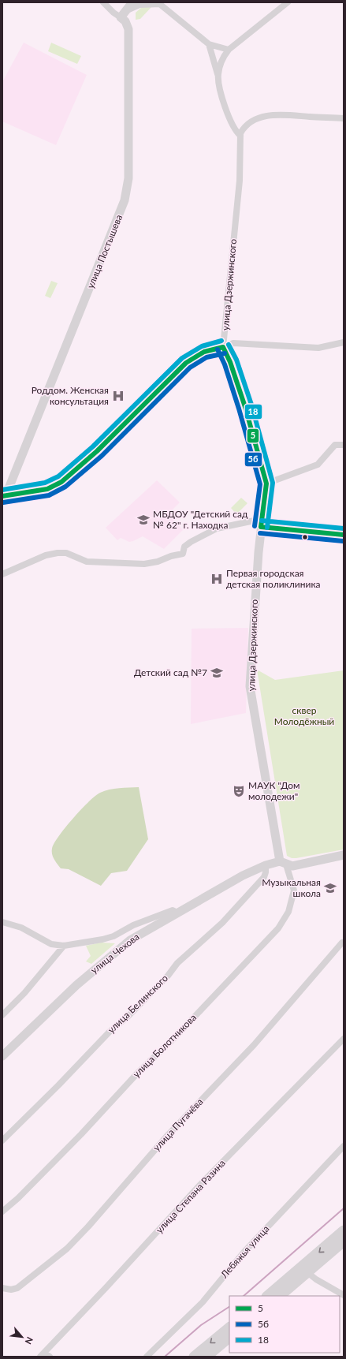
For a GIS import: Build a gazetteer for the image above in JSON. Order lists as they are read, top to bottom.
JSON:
{
  "streets": {
    "street": [
      "улица Постышева",
      "улица Дзержинского",
      "улица Чехова",
      "улица Белинского",
      "улица Болотникова",
      "улица Пугачёва",
      "улица Степана Разина",
      "Лебяжья улица"
    ]
  },
  "crossings": [
    ["улица Постышева", "улица Дзержинского"],
    ["улица Дзержинского", "улица Чехова"],
    ["улица Дзержинского", "улица Болотникова"],
    ["улица Чехова", "улица Белинского"],
    ["улица Чехова", "улица Болотникова"]
  ],
  "parks": ["сквер Молодёжный"],
  "places": {
    "hospital": ["Роддом. Женская консультация", "Первая городская детская поликлиника"],
    "school or university": ["МБДОУ \"Детский сад № 62\" г. Находка", "Детский сад №7", "Музыкальная школа"],
    "theatre": ["МАУК \"Дом молодежи\""]
  },
  "lines": ["transit line 18", "transit line 5", "transit line 5б"],
  "legend": ["5", "5б", "18"],
  "north": "bottom right"
}
